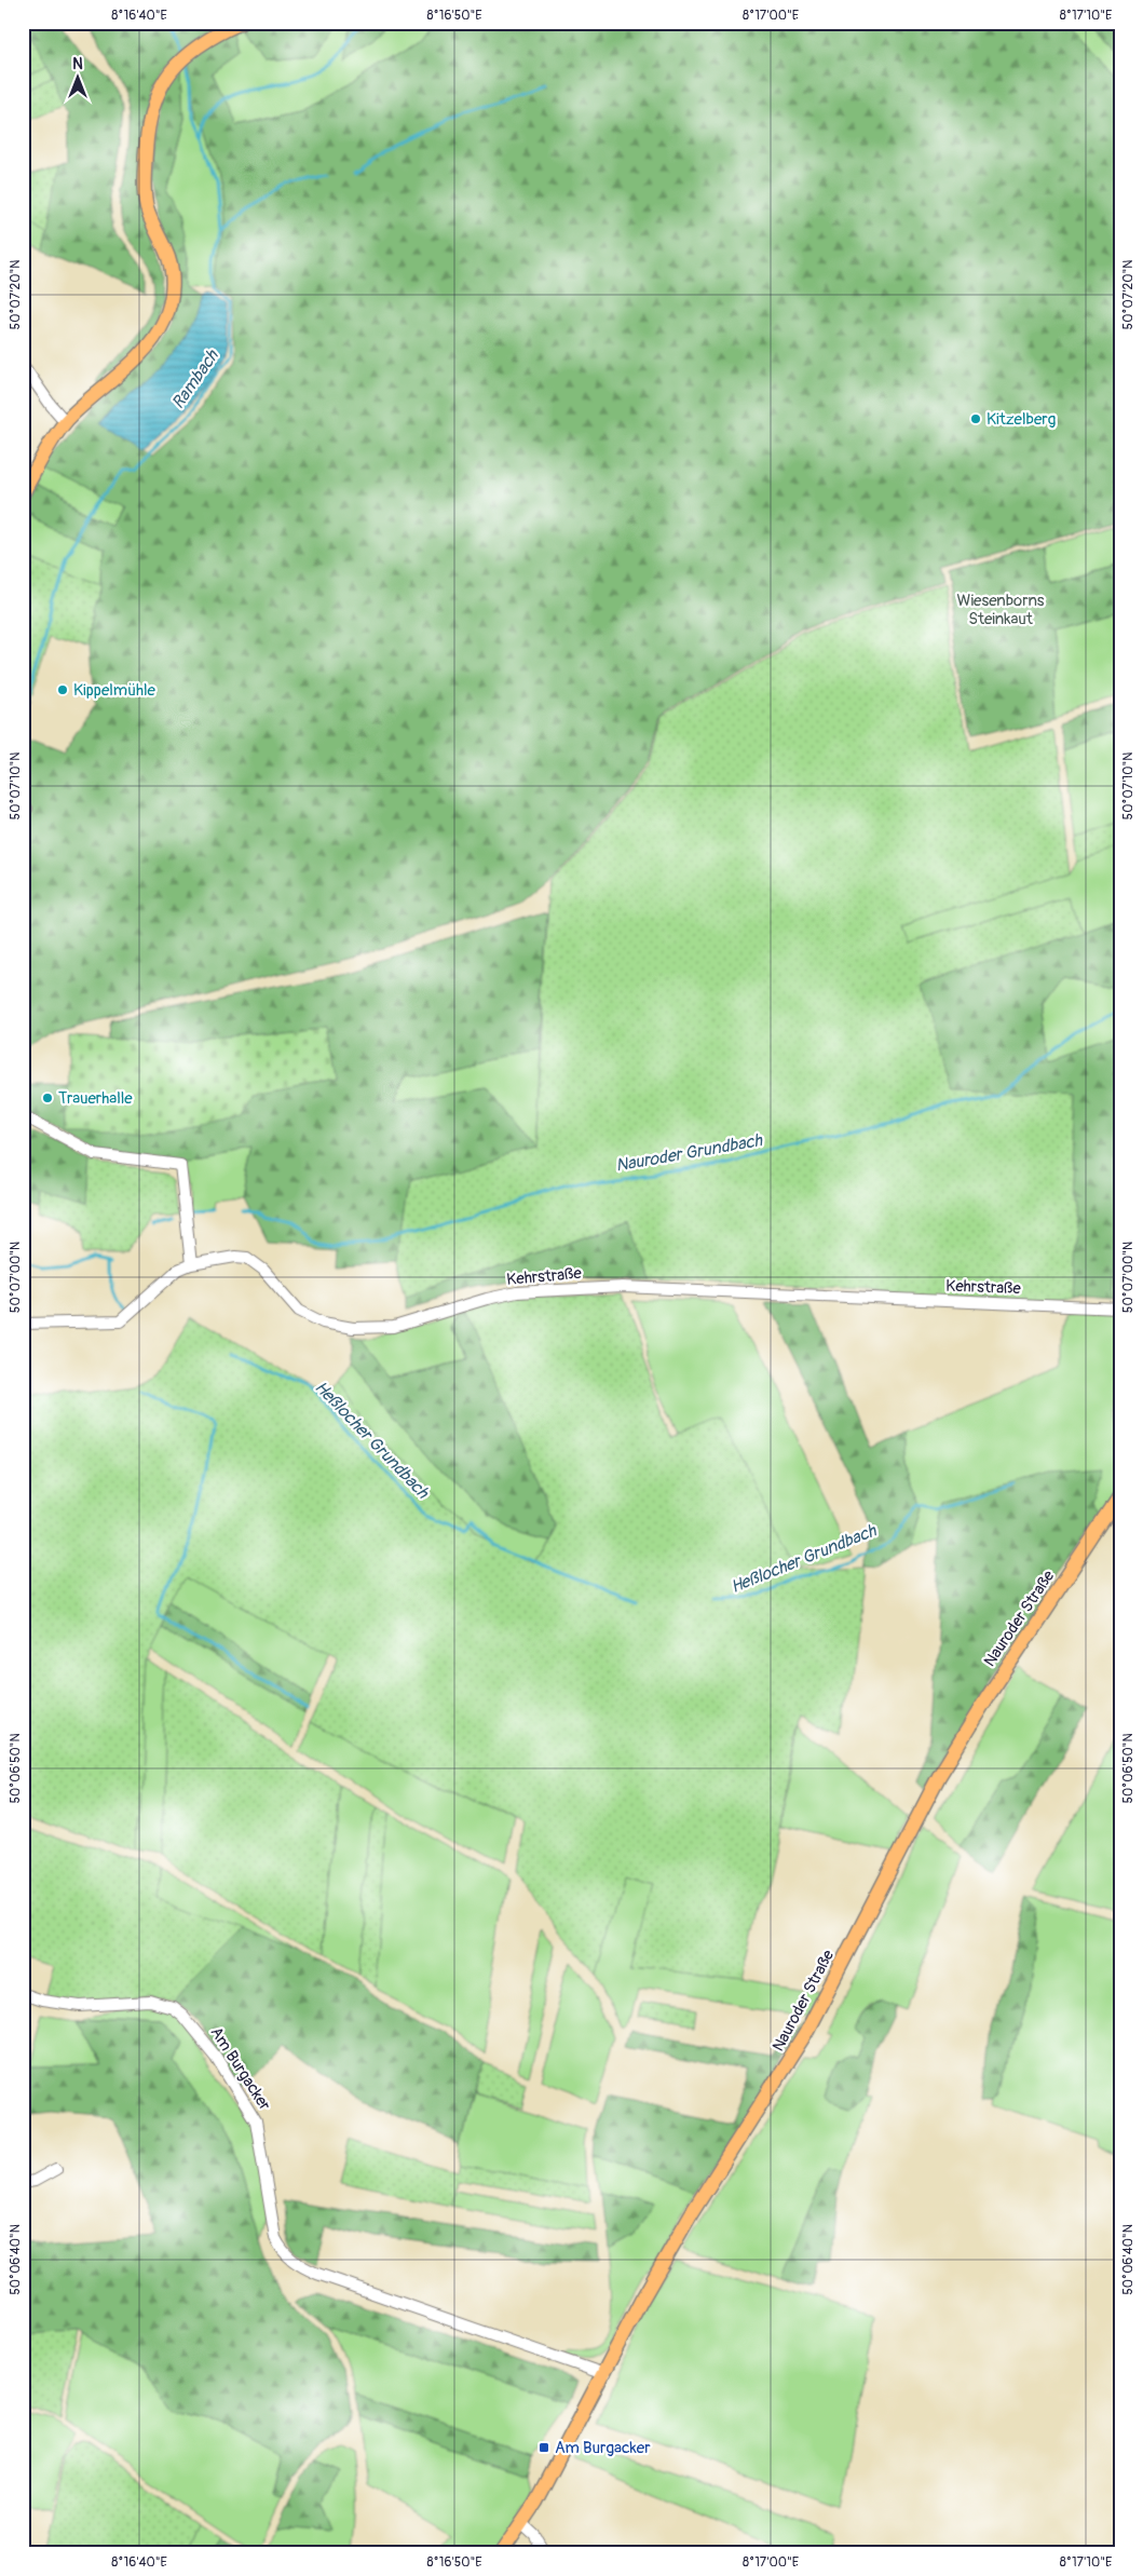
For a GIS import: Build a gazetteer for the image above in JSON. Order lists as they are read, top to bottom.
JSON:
{
  "streets": {
    "main road": ["Nauroder Straße"],
    "street": ["Kehrstraße", "Am Burgacker"]
  },
  "crossings": [
    ["Nauroder Straße", "Am Burgacker"]
  ],
  "water": ["Rambach", "Nauroder Grundbach", "Heßlocher Grundbach"],
  "parks": ["Wiesenborns Steinkaut"],
  "places": {
    "other": ["Kitzelberg", "Kippelmühle", "Trauerhalle"],
    "transit": ["Am Burgacker"]
  },
  "north": "top",
  "coordinates": [
    "8°16'40\"E",
    "8°16'50\"E",
    "8°17'00\"E",
    "8°17'10\"E",
    "50°07'20\"N",
    "50°07'10\"N",
    "50°07'00\"N",
    "50°06'50\"N",
    "50°06'40\"N"
  ]
}
